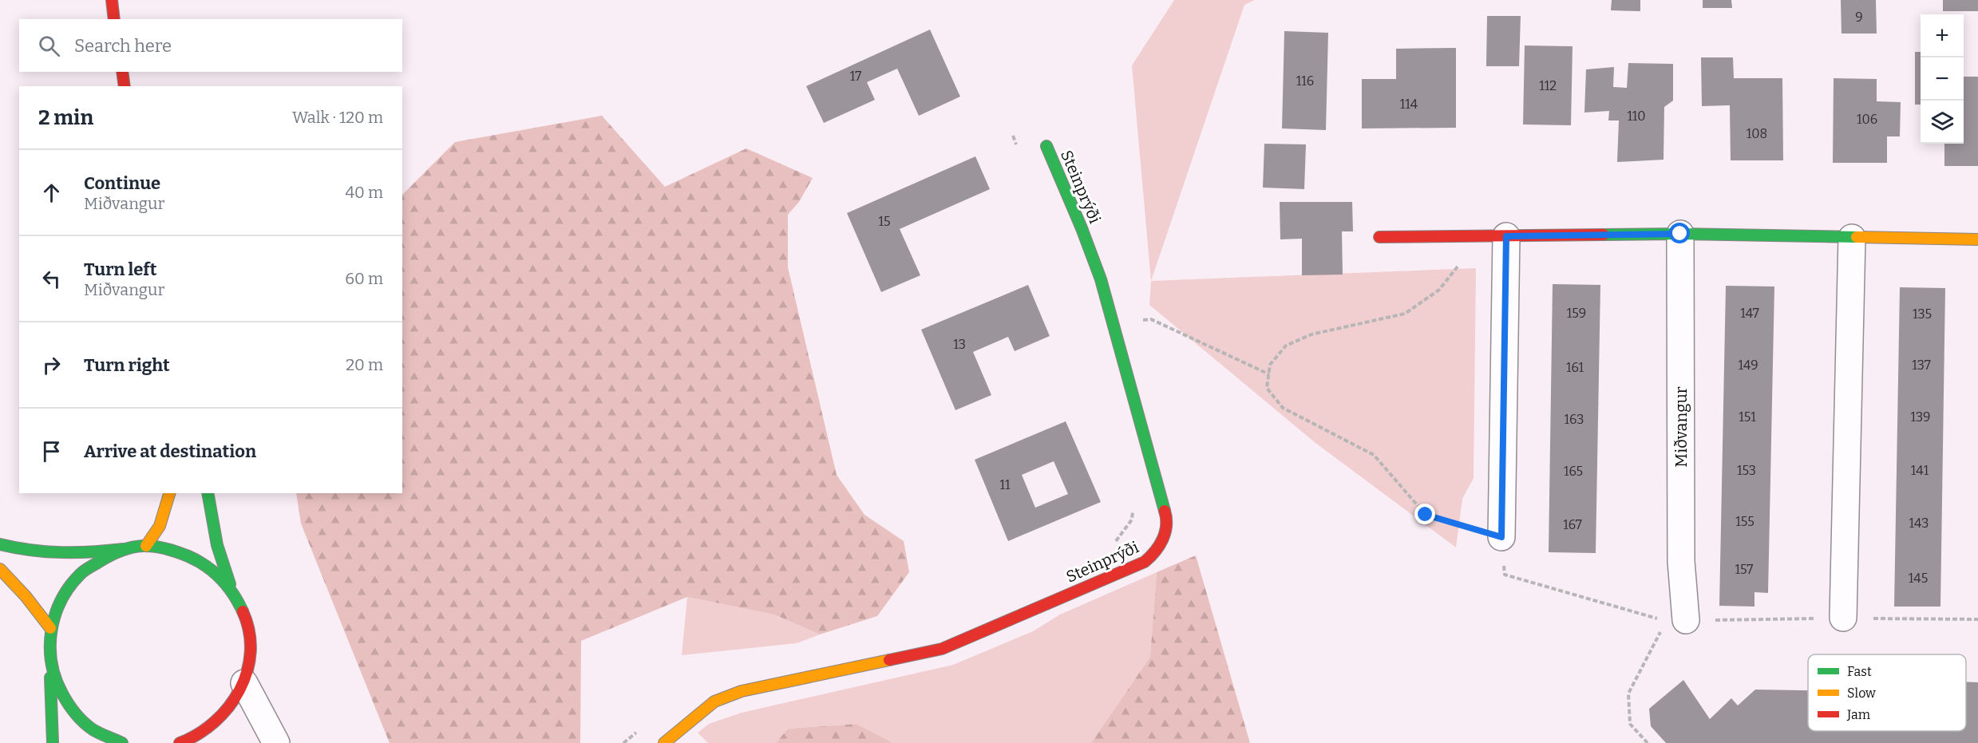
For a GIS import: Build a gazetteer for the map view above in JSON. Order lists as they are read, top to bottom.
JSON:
{
  "streets": {
    "street": ["Steinprýði", "Miðvangur"]
  },
  "house_numbers": [
    "9",
    "17",
    "116",
    "112",
    "114",
    "110",
    "106",
    "108",
    "15",
    "159",
    "147",
    "135",
    "13",
    "149",
    "137",
    "161",
    "151",
    "139",
    "163",
    "153",
    "141",
    "165",
    "11",
    "155",
    "143",
    "167",
    "157",
    "145"
  ],
  "legend": ["Fast", "Slow", "Jam"],
  "page": {
    "map_buttons": ["+", "−"],
    "search": "Search here",
    "heading": ["2 min", "Walk · 120 m"],
    "list": [
      ["Continue", "Miðvangur", "40 m"],
      ["Turn left", "Miðvangur", "60 m"],
      ["Turn right", "20 m"],
      "Arrive at destination"
    ]
  }
}
